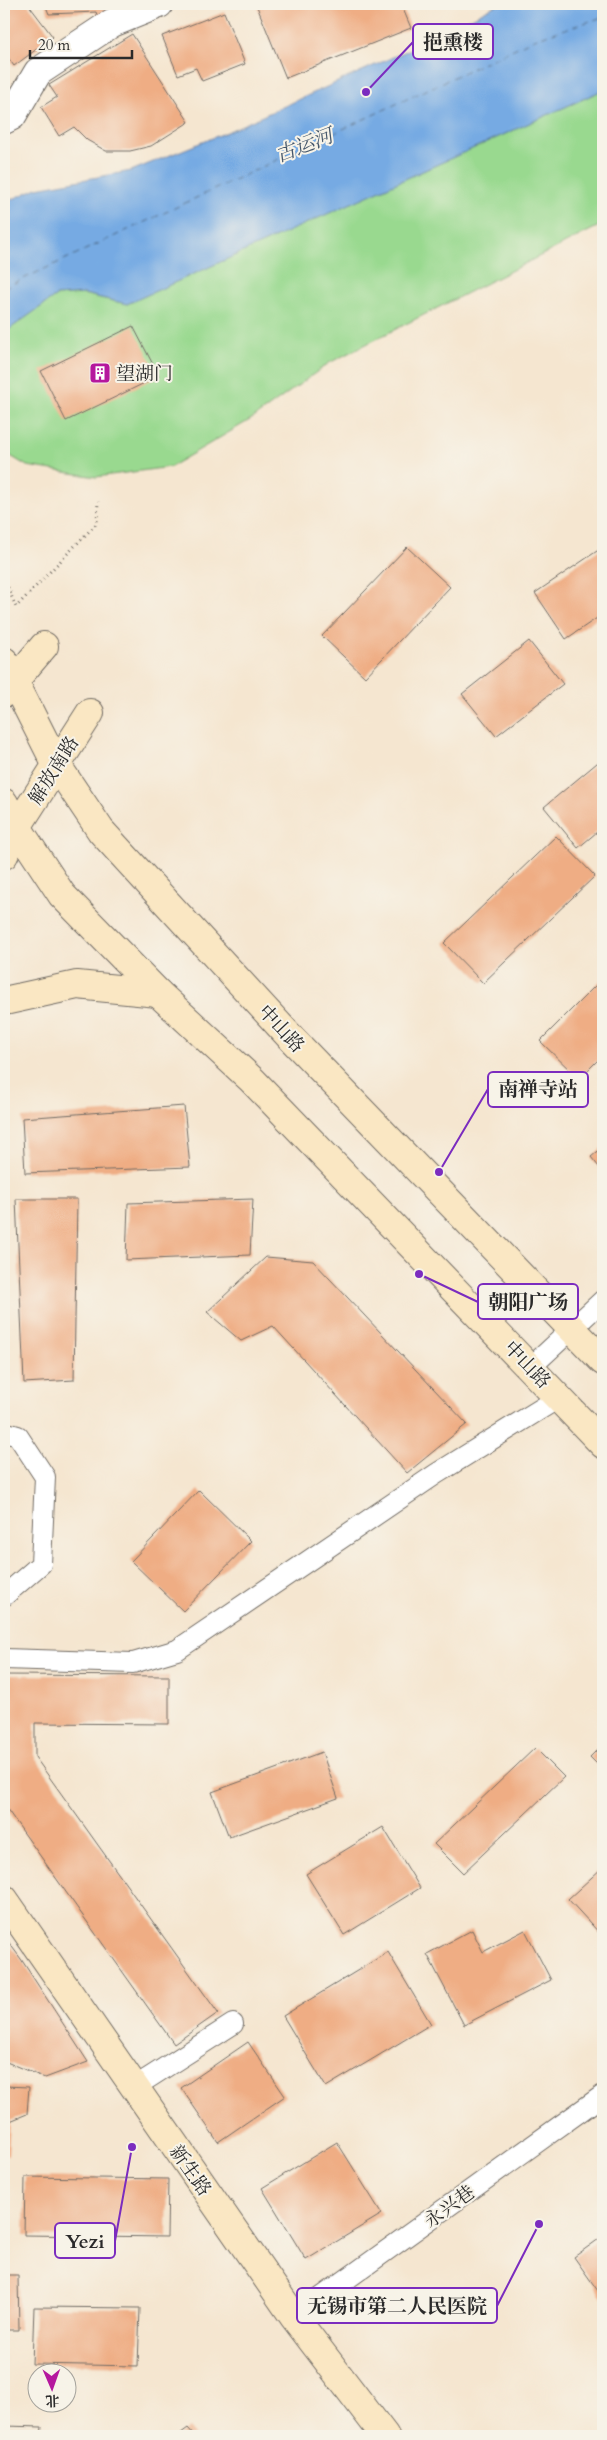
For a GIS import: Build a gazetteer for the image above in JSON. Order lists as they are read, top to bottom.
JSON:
{
  "streets": {
    "main road": ["解放南路", "中山路", "新生路"],
    "lane": ["永兴巷"]
  },
  "crossings": [
    ["解放南路", "中山路"],
    ["新生路", "永兴巷"]
  ],
  "water": ["古运河"],
  "places": {
    "other": [
      "挹熏楼",
      "南禅寺站",
      "朝阳广场",
      "Yezi",
      "无锡市第二人民医院"
    ],
    "building": ["望湖门"]
  },
  "scale_bar": "20 m",
  "north": "bottom"
}
